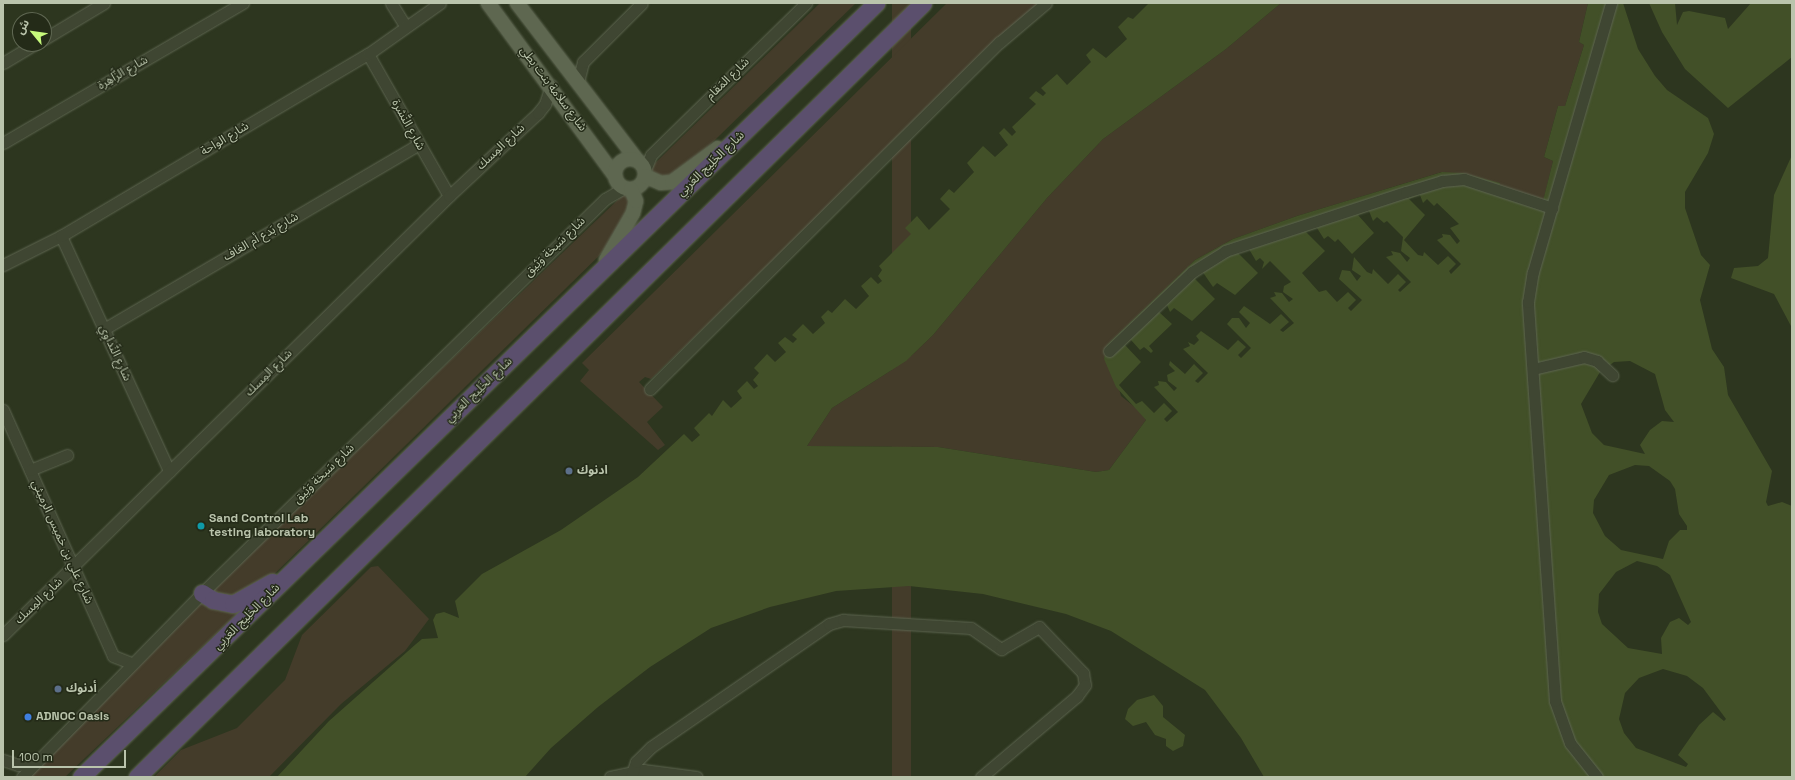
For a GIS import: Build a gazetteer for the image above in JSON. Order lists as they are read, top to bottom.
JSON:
{
  "streets": {
    "highway": ["شارع الخَلِيج العَربِي"],
    "main road": ["شارع سلامة بنت بطي"],
    "street": [
      "شارع الزَّاهِرة",
      "شارع المَقام",
      "شارع النَّشرة",
      "شارع الواحة",
      "شارع المِسك",
      "شارع بَدع أم الغاف",
      "شارع سَبخة وَثِيق",
      "شارع النَّداوِي",
      "شارع علي بن خميس الرميثي"
    ]
  },
  "crossings": [
    ["شارع المَقام", "شارع سلامة بنت بطي"],
    ["شارع سلامة بنت بطي", "شارع المِسك"],
    ["شارع سلامة بنت بطي", "شارع الخَلِيج العَربِي"],
    ["شارع سلامة بنت بطي", "شارع سَبخة وَثِيق"],
    ["شارع النَّشرة", "شارع الواحة"],
    ["شارع النَّشرة", "شارع المِسك"],
    ["شارع النَّشرة", "شارع بَدع أم الغاف"],
    ["شارع الواحة", "شارع النَّداوِي"],
    ["شارع المِسك", "شارع النَّداوِي"],
    ["شارع المِسك", "شارع علي بن خميس الرميثي"],
    ["شارع بَدع أم الغاف", "شارع النَّداوِي"],
    ["شارع سَبخة وَثِيق", "شارع علي بن خميس الرميثي"]
  ],
  "places": [
    "ادنوك",
    "Sand Control Lab testing laboratory",
    "أدنوك",
    "ADNOC Oasis"
  ],
  "scale_bar": "100 m",
  "north": "top left"
}
